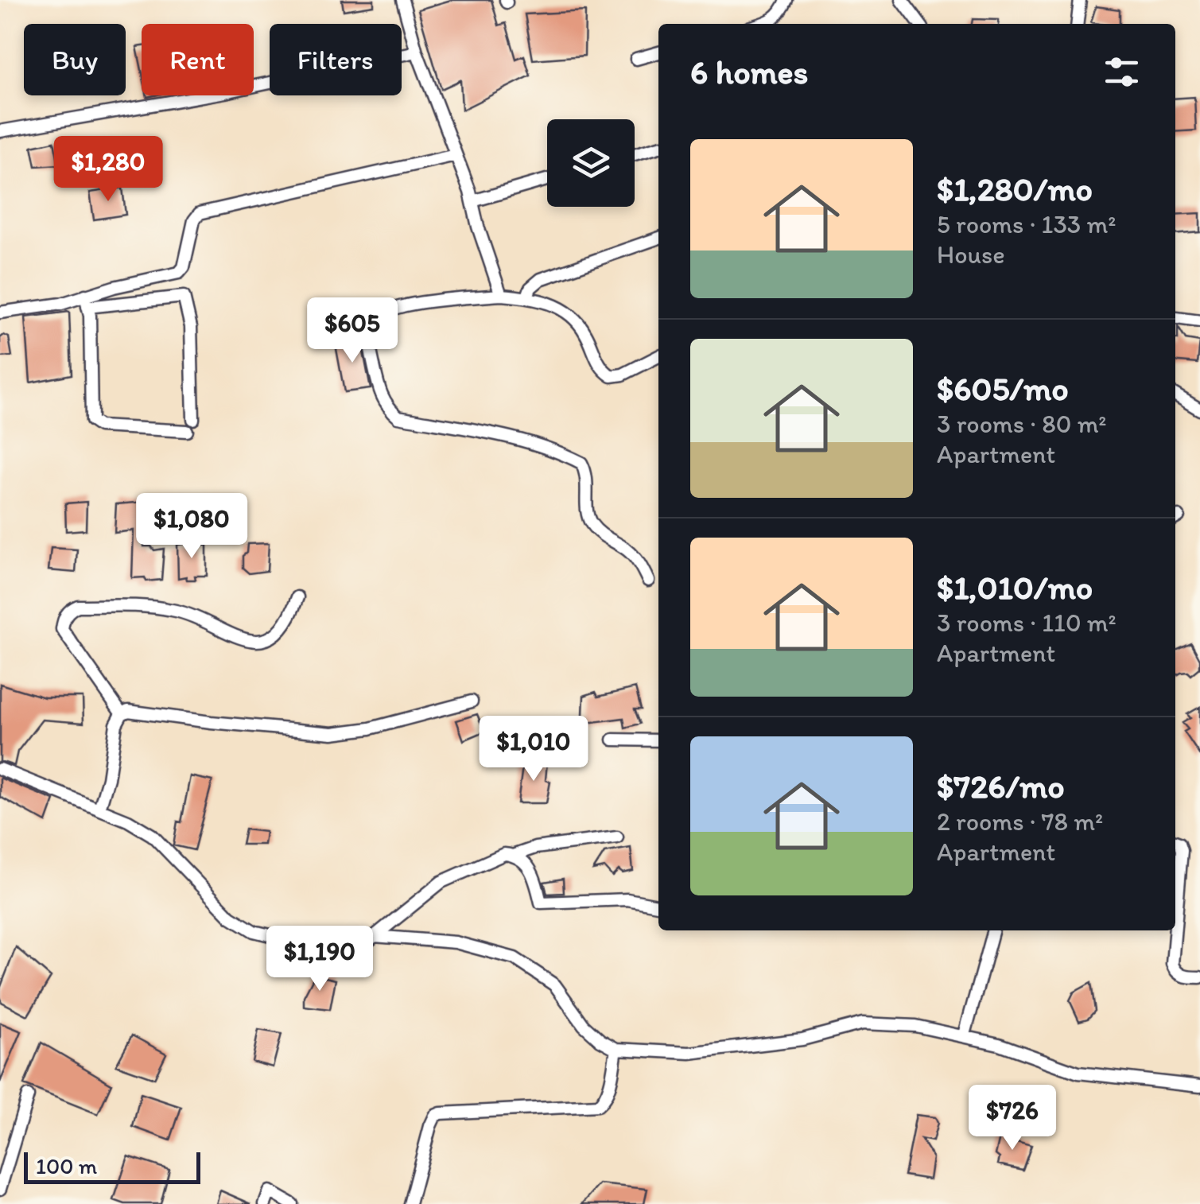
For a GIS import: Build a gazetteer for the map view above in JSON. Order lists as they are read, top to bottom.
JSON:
{
  "scale_bar": "100 m",
  "page": {
    "chip": ["Buy", "Rent", "Filters"],
    "heading": "6 homes",
    "list": [
      {
        "name": "$1,280/mo",
        "note": "5 rooms · 133 m² · House"
      },
      {
        "name": "$605/mo",
        "note": "3 rooms · 80 m² · Apartment"
      },
      {
        "name": "$1,010/mo",
        "note": "3 rooms · 110 m² · Apartment"
      },
      {
        "name": "$726/mo",
        "note": "2 rooms · 78 m² · Apartment"
      }
    ],
    "price": [
      "$1,280",
      "$605",
      "$1,080",
      "$1,010",
      "$1,190",
      "$726"
    ],
    "scale": "100 m"
  }
}
